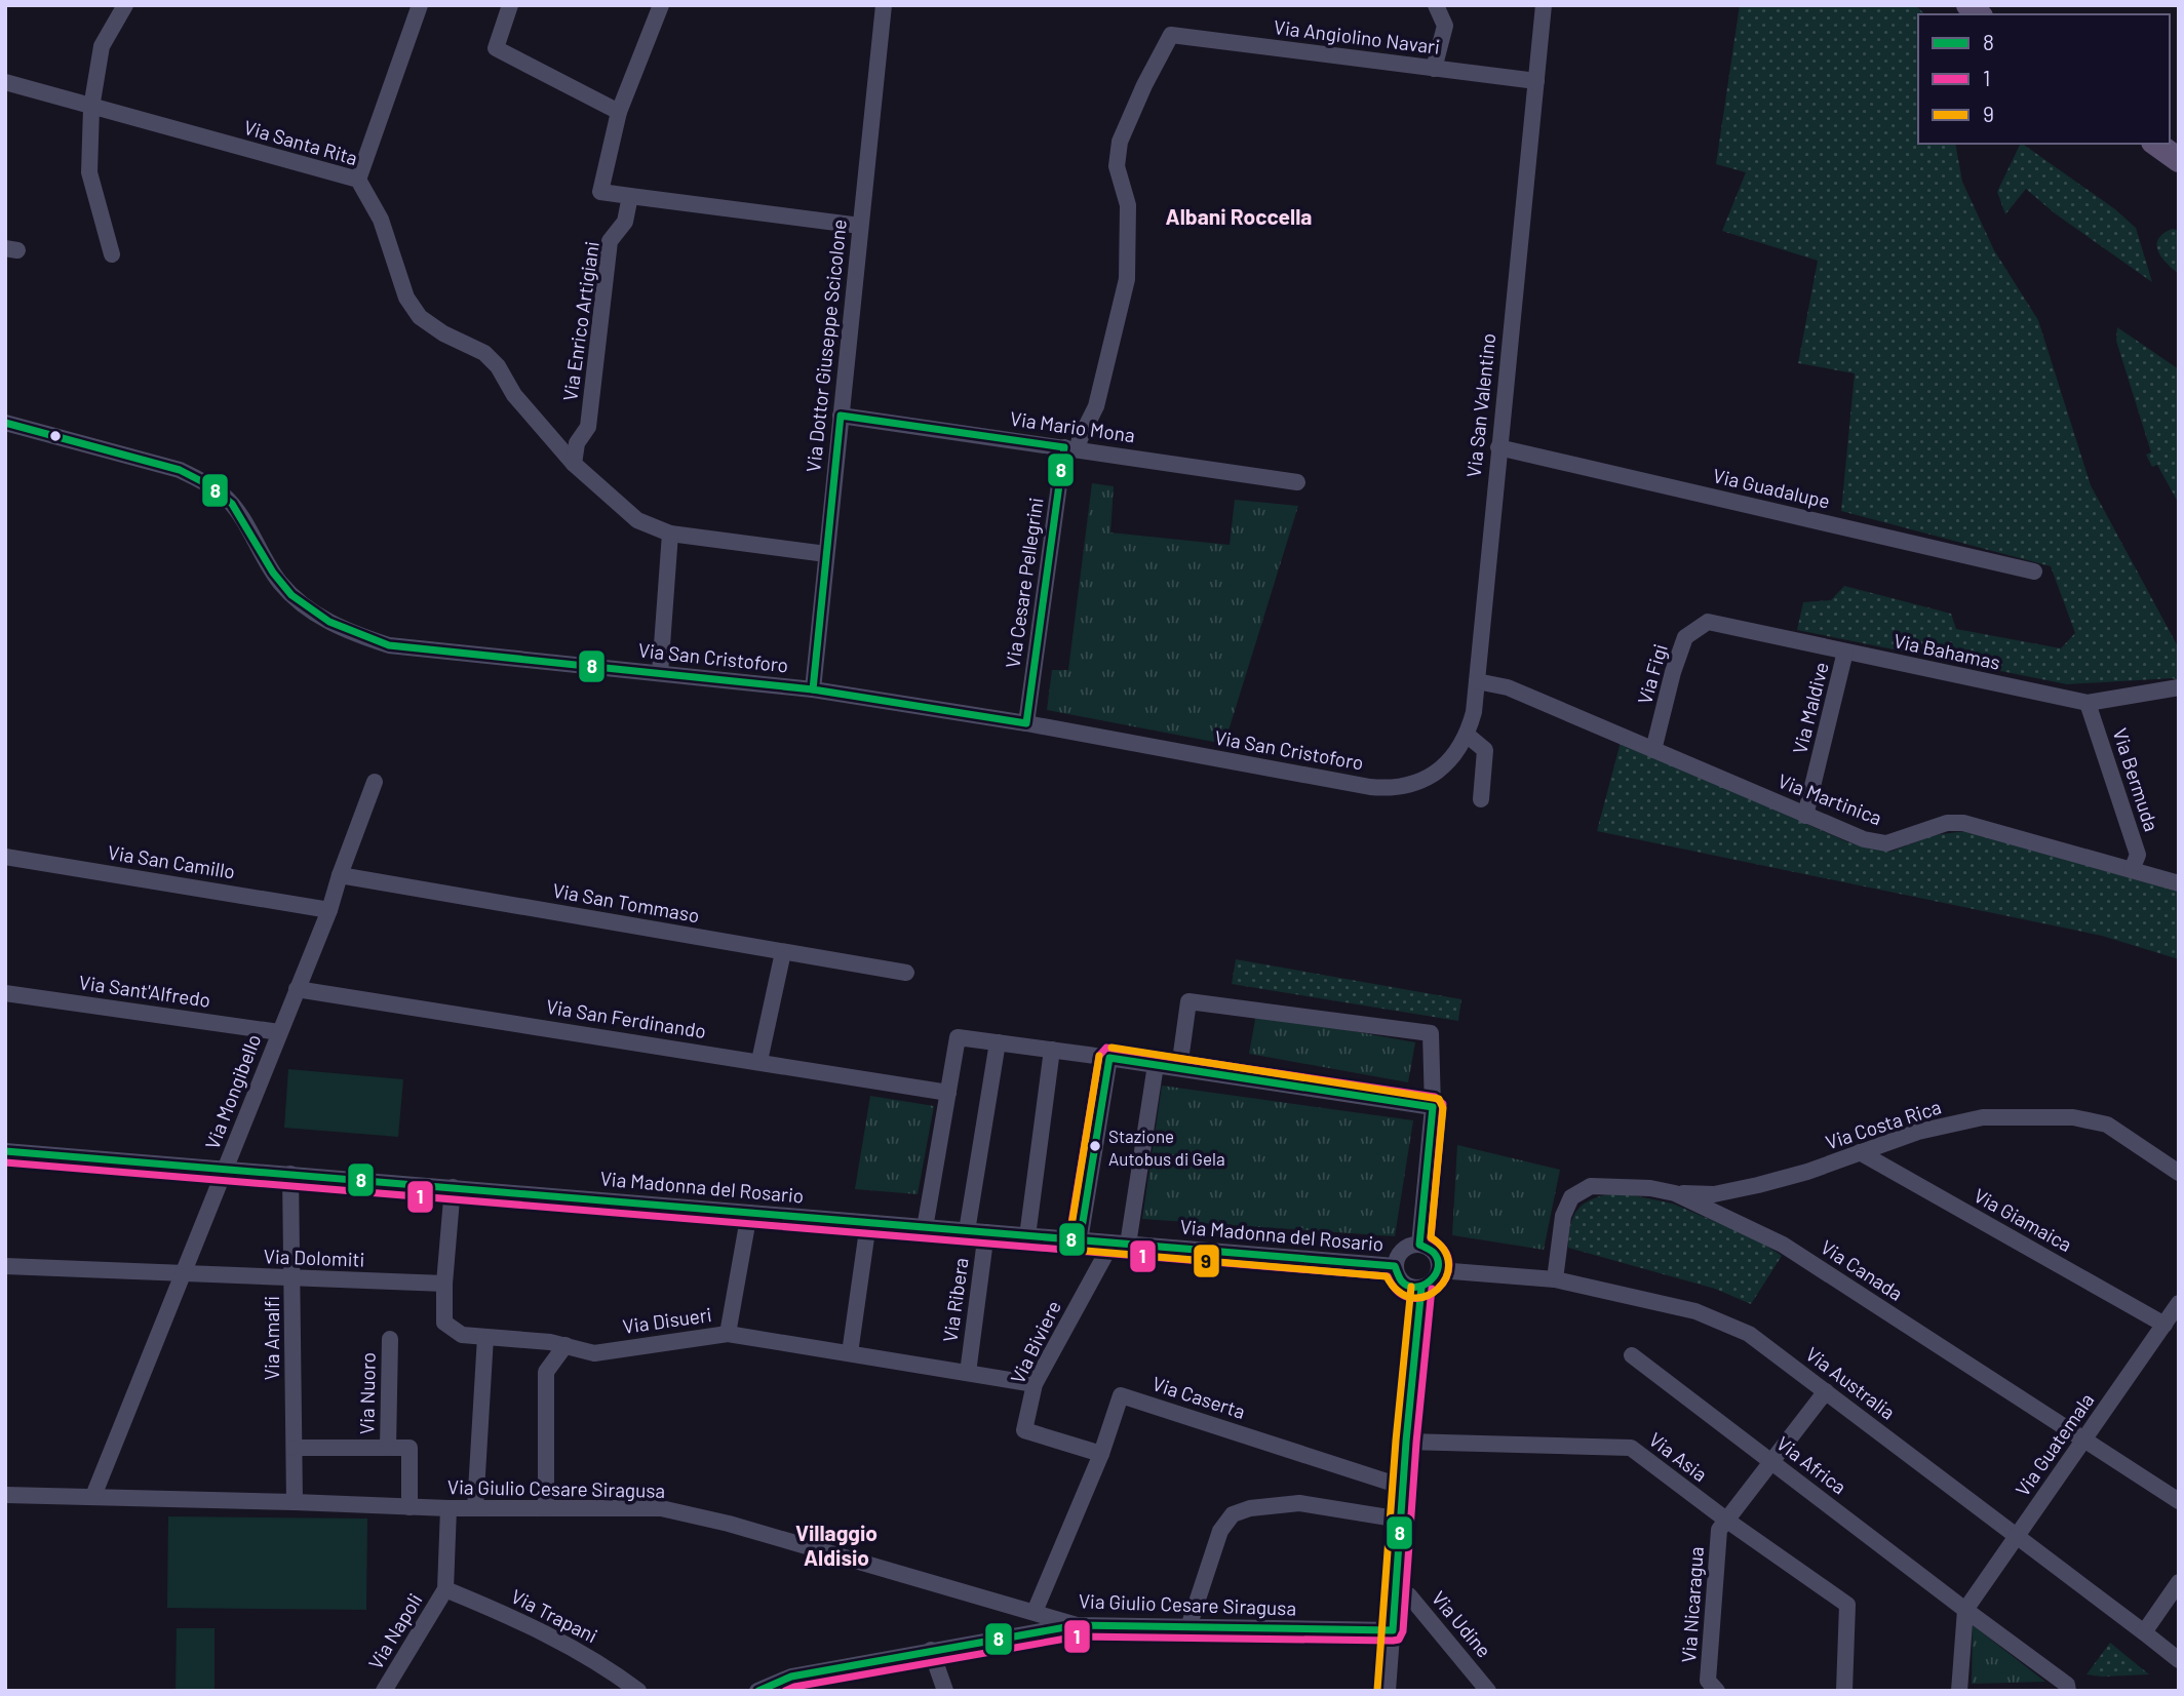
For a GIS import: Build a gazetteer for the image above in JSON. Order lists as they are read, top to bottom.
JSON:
{
  "streets": {
    "street": [
      "Via Angiolino Navari",
      "Via Santa Rita",
      "Via Enrico Artigiani",
      "Via Dottor Giuseppe Scicolone",
      "Via San Valentino",
      "Via Mario Mona",
      "Via Guadalupe",
      "Via Cesare Pellegrini",
      "Via Bahamas",
      "Via San Cristoforo",
      "Via Figi",
      "Via Maldive",
      "Via Bermuda",
      "Via Martinica",
      "Via San Camillo",
      "Via San Tommaso",
      "Via Sant'Alfredo",
      "Via San Ferdinando",
      "Via Mongibello",
      "Via Costa Rica",
      "Via Madonna del Rosario",
      "Via Giamaica",
      "Via Dolomiti",
      "Via Canada",
      "Via Ribera",
      "Via Disueri",
      "Via Amalfi",
      "Via Biviere",
      "Via Australia",
      "Via Nuoro",
      "Via Caserta",
      "Via Guatemala",
      "Via Asia",
      "Via Africa",
      "Via Giulio Cesare Siragusa",
      "Via Nicaragua",
      "Via Trapani",
      "Via Udine",
      "Via Napoli"
    ]
  },
  "crossings": [
    ["Via Angiolino Navari", "Via San Valentino"],
    ["Via Angiolino Navari", "Via Cesare Pellegrini"],
    ["Via Santa Rita", "Via Enrico Artigiani"],
    ["Via Santa Rita", "Via Dottor Giuseppe Scicolone"],
    ["Via Dottor Giuseppe Scicolone", "Via Mario Mona"],
    ["Via Dottor Giuseppe Scicolone", "Via San Cristoforo"],
    ["Via San Valentino", "Via Guadalupe"],
    ["Via San Valentino", "Via San Cristoforo"],
    ["Via San Valentino", "Via Martinica"],
    ["Via Mario Mona", "Via Cesare Pellegrini"],
    ["Via Cesare Pellegrini", "Via San Cristoforo"],
    ["Via Bahamas", "Via Figi"],
    ["Via Bahamas", "Via Maldive"],
    ["Via Bahamas", "Via Bermuda"],
    ["Via Figi", "Via Martinica"],
    ["Via Maldive", "Via Martinica"],
    ["Via Bermuda", "Via Martinica"],
    ["Via San Camillo", "Via Mongibello"],
    ["Via San Tommaso", "Via Mongibello"],
    ["Via Sant'Alfredo", "Via Mongibello"],
    ["Via San Ferdinando", "Via Mongibello"],
    ["Via Mongibello", "Via Madonna del Rosario"],
    ["Via Mongibello", "Via Dolomiti"],
    ["Via Mongibello", "Via Giulio Cesare Siragusa"],
    ["Via Costa Rica", "Via Giamaica"],
    ["Via Costa Rica", "Via Canada"],
    ["Via Madonna del Rosario", "Via Ribera"],
    ["Via Madonna del Rosario", "Via Disueri"],
    ["Via Madonna del Rosario", "Via Amalfi"],
    ["Via Madonna del Rosario", "Via Biviere"],
    ["Via Madonna del Rosario", "Via Australia"],
    ["Via Giamaica", "Via Guatemala"],
    ["Via Dolomiti", "Via Disueri"],
    ["Via Dolomiti", "Via Amalfi"],
    ["Via Canada", "Via Australia"],
    ["Via Canada", "Via Guatemala"],
    ["Via Ribera", "Via Disueri"],
    ["Via Disueri", "Via Biviere"],
    ["Via Amalfi", "Via Giulio Cesare Siragusa"],
    ["Via Biviere", "Via Caserta"],
    ["Via Australia", "Via Guatemala"],
    ["Via Caserta", "Via Giulio Cesare Siragusa"],
    ["Via Guatemala", "Via Africa"],
    ["Via Asia", "Via Nicaragua"],
    ["Via Giulio Cesare Siragusa", "Via Napoli"],
    ["Via Trapani", "Via Napoli"]
  ],
  "districts": ["Albani Roccella", "Villaggio Aldisio"],
  "places": ["Stazione Autobus di Gela"],
  "lines": ["transit line 8", "transit line 1", "transit line 9"],
  "legend": ["8", "1", "9"]
}
